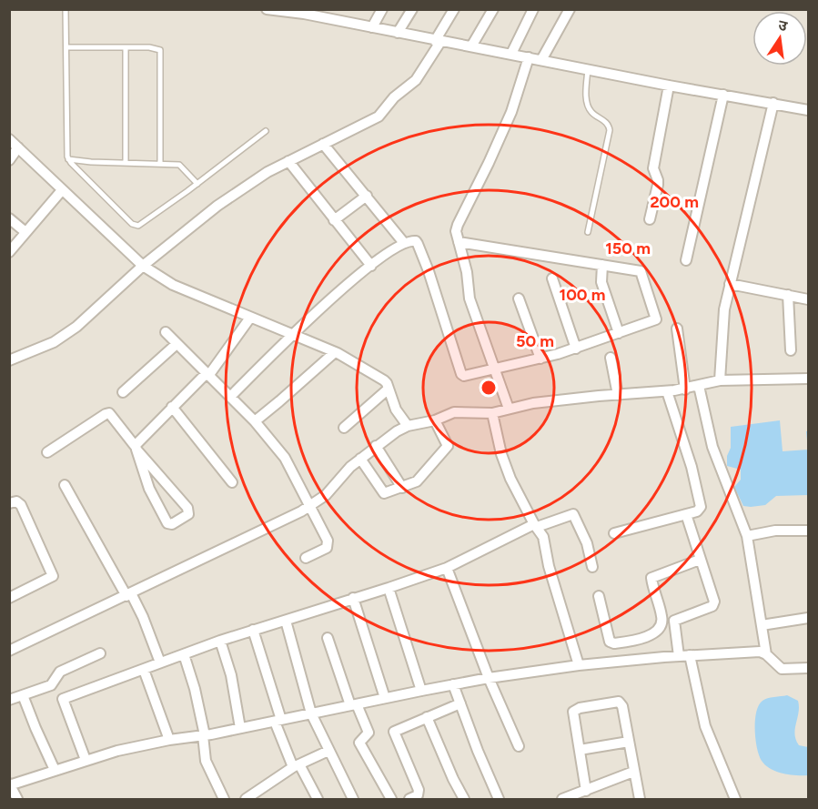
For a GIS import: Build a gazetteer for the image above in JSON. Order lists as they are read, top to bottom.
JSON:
{
  "north": "top",
  "rings": [
    "200 m",
    "150 m",
    "100 m",
    "50 m"
  ]
}
